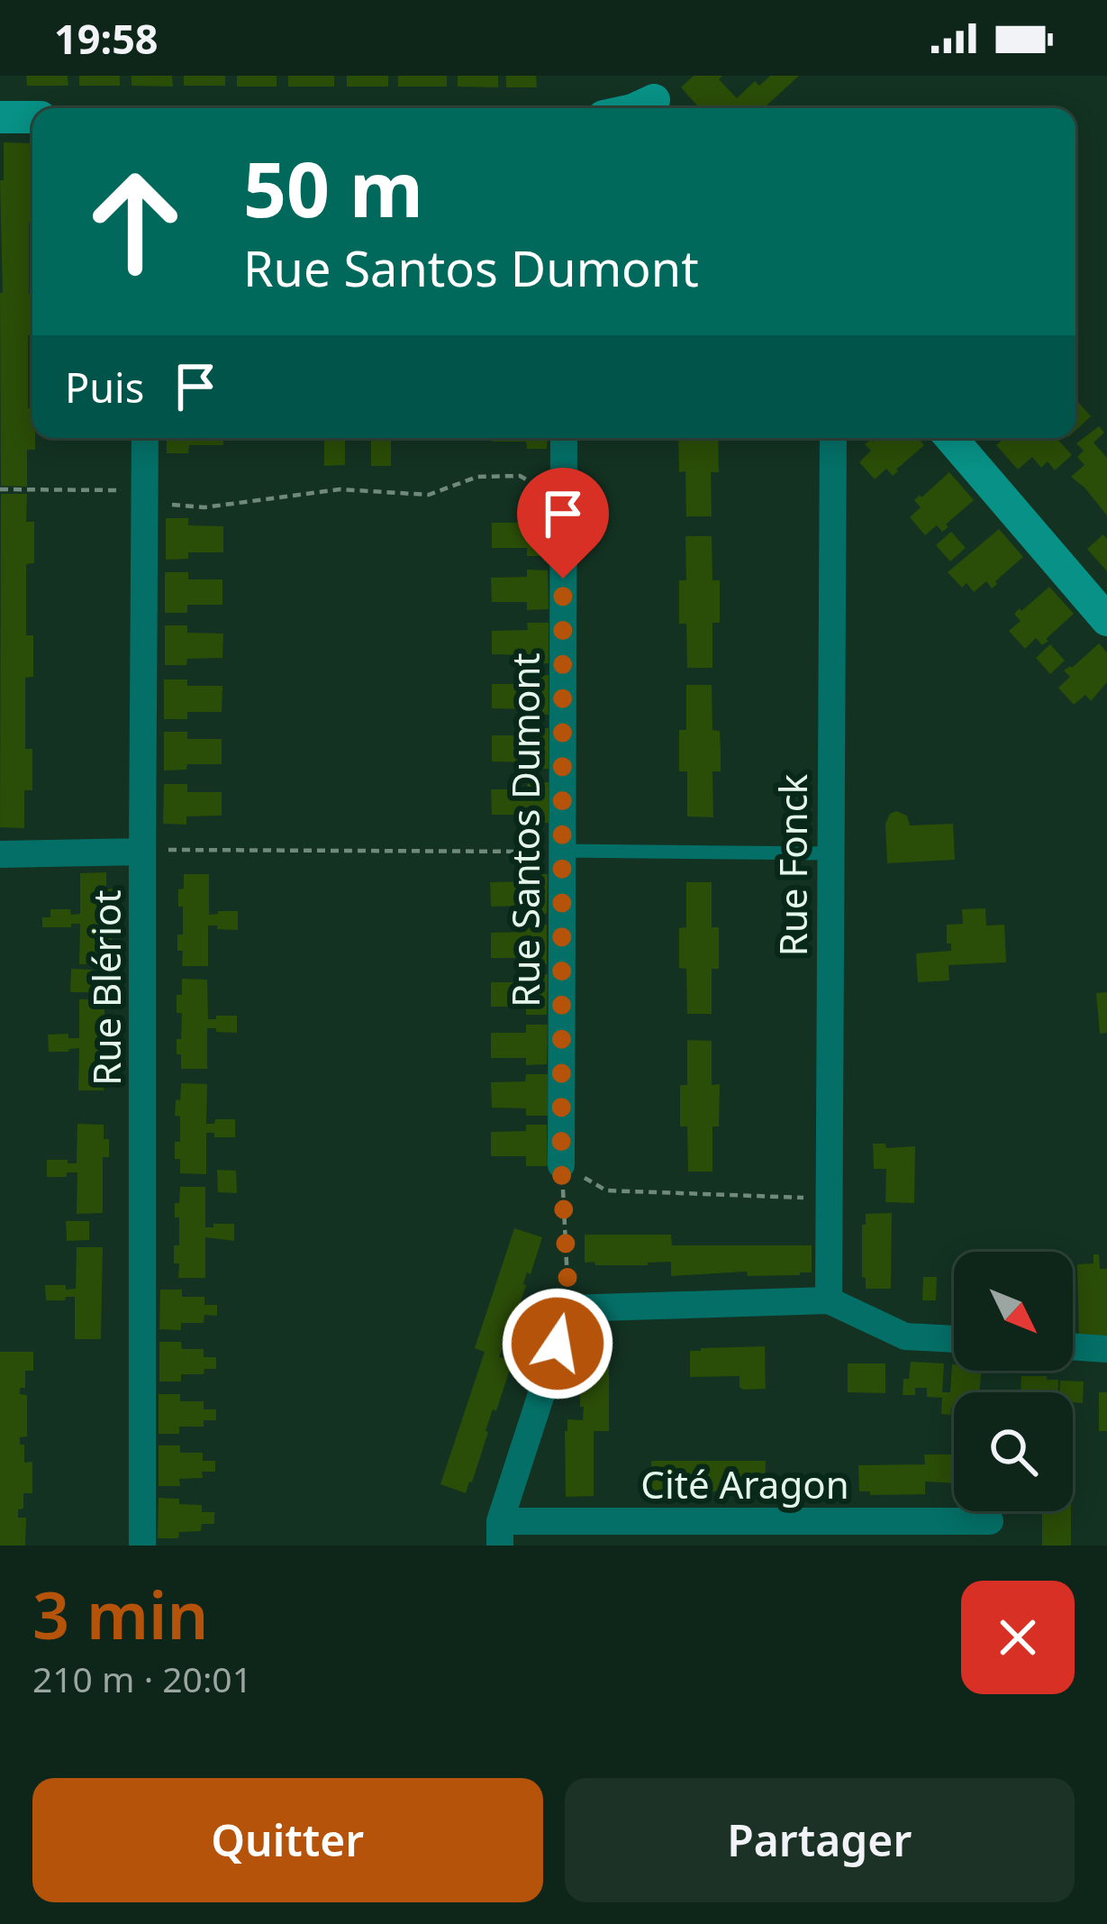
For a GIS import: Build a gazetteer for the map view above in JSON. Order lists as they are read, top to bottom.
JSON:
{
  "streets": {
    "street": [
      "Rue Santos Dumont",
      "Rue Fonck",
      "Rue Blériot",
      "Cité Aragon"
    ]
  },
  "north": "bottom right",
  "page": {
    "status": "19:58",
    "turn": ["50 m", "Rue Santos Dumont"],
    "then": "Puis",
    "heading": ["3 min", "210 m · 20:01"],
    "buttons": ["Quitter", "Partager"]
  }
}
